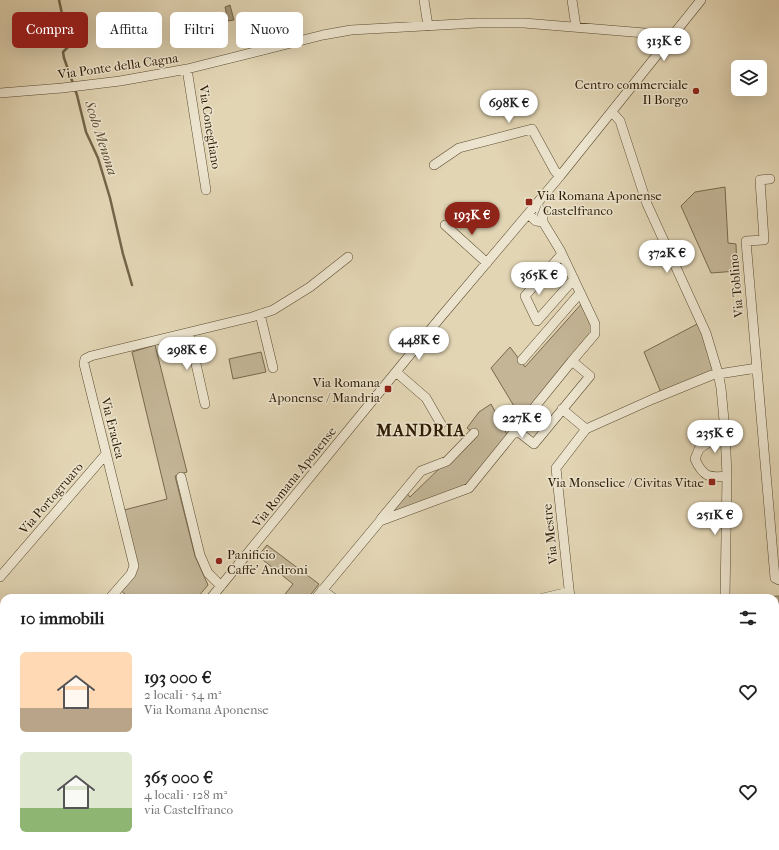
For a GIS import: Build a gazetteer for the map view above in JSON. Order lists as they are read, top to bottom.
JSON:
{
  "streets": {
    "street": [
      "Via Ponte della Cagna",
      "Via Conegliano",
      "Via Toblino",
      "Via Eraclea",
      "Via Romana Aponense",
      "Via Portogruaro",
      "Via Mestre"
    ]
  },
  "crossings": [
    ["Via Ponte della Cagna", "Via Conegliano"],
    ["Via Ponte della Cagna", "Via Romana Aponense"],
    ["Via Eraclea", "Via Portogruaro"]
  ],
  "districts": ["MANDRIA"],
  "water": ["Scolo Menona"],
  "places": {
    "other": ["Centro commerciale Il Borgo", "Panificio Caffe' Androni"],
    "transit": ["Via Romana Aponense / Castelfranco", "Via Romana Aponense / Mandria", "Via Monselice / Civitas Vitae"]
  },
  "page": {
    "chip": [
      "Compra",
      "Affitta",
      "Filtri",
      "Nuovo"
    ],
    "price": [
      "313K €",
      "698K €",
      "193K €",
      "372K €",
      "365K €",
      "448K €",
      "298K €",
      "227K €",
      "235K €",
      "251K €"
    ],
    "heading": "10 immobili",
    "list": [
      {
        "name": "193 000 €",
        "note": "2 locali · 54 m² · Via Romana Aponense"
      },
      {
        "name": "365 000 €",
        "note": "4 locali · 128 m² · via Castelfranco"
      }
    ]
  }
}
